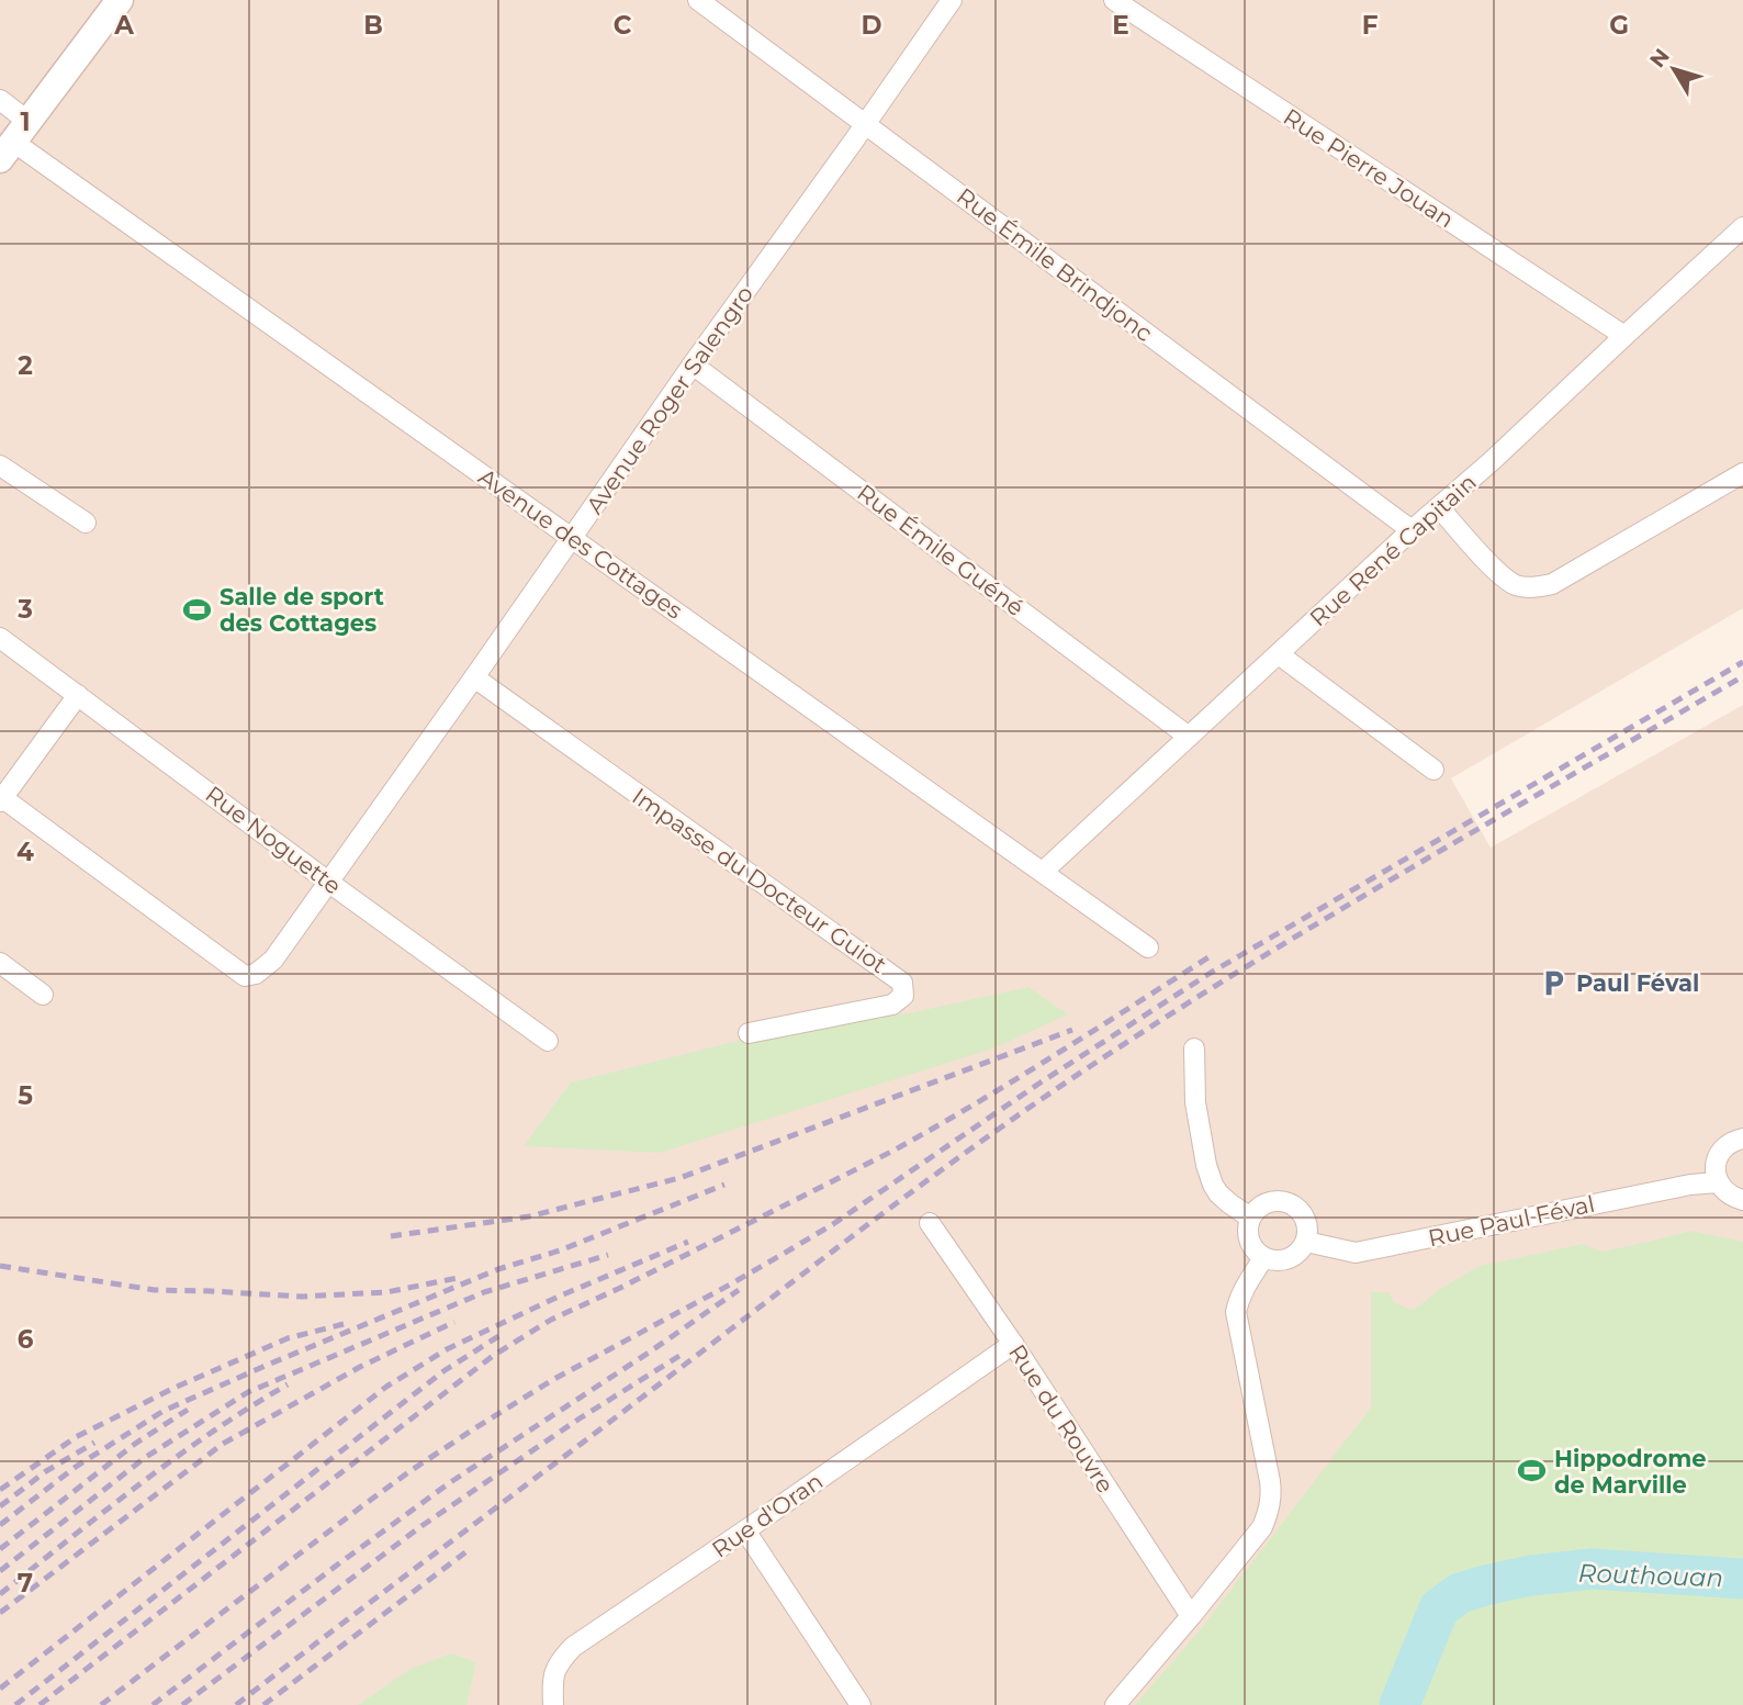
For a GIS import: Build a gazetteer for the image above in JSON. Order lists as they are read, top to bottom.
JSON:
{
  "streets": {
    "street": [
      "Rue Pierre Jouan",
      "Rue Émile Brindjonc",
      "Avenue Roger Salengro",
      "Avenue des Cottages",
      "Rue Émile Guéné",
      "Rue René Capitain",
      "Rue Noguette",
      "Impasse du Docteur Guiot",
      "Rue Paul Féval",
      "Rue du Rouvre",
      "Rue d'Oran"
    ]
  },
  "crossings": [
    ["Rue Pierre Jouan", "Rue René Capitain"],
    ["Rue Émile Brindjonc", "Avenue Roger Salengro"],
    ["Rue Émile Brindjonc", "Rue René Capitain"],
    ["Avenue Roger Salengro", "Avenue des Cottages"],
    ["Avenue Roger Salengro", "Rue Émile Guéné"],
    ["Avenue Roger Salengro", "Rue Noguette"],
    ["Avenue Roger Salengro", "Impasse du Docteur Guiot"],
    ["Avenue des Cottages", "Rue René Capitain"],
    ["Rue Émile Guéné", "Rue René Capitain"],
    ["Rue du Rouvre", "Rue d'Oran"]
  ],
  "water": ["Routhouan"],
  "places": {
    "sports": ["Salle de sport des Cottages", "Hippodrome de Marville"],
    "parking": ["Paul Féval"]
  },
  "north": "top left",
  "grid": {
    "columns": [
      "A",
      "B",
      "C",
      "D",
      "E",
      "F",
      "G"
    ],
    "rows": [
      "1",
      "2",
      "3",
      "4",
      "5",
      "6",
      "7"
    ]
  }
}
